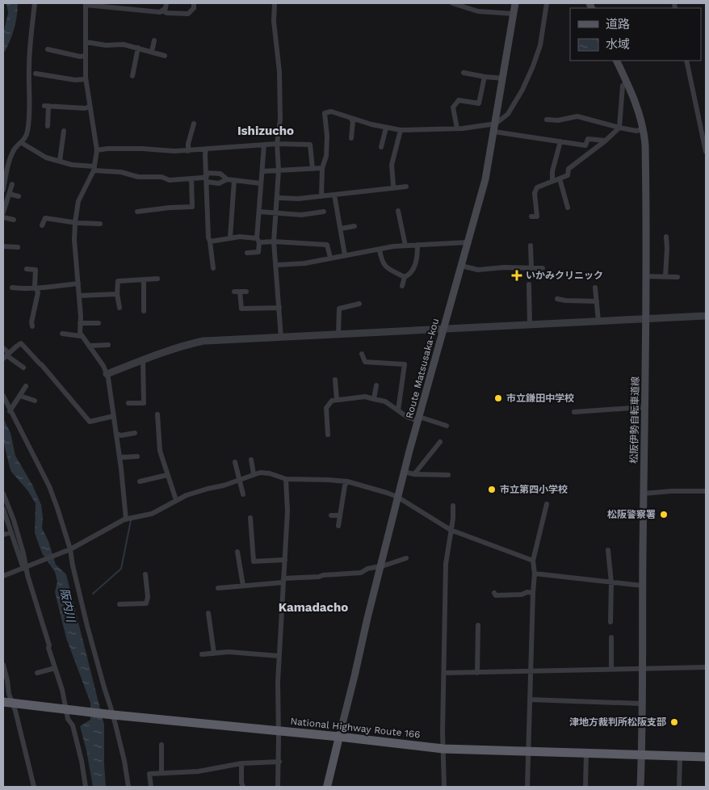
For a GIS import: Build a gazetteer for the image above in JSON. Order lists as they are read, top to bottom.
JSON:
{
  "streets": {
    "highway": ["National Highway Route 166"],
    "main road": ["Route Matsusaka-kou", "松阪伊勢自転車道線"]
  },
  "crossings": [
    ["Route Matsusaka-kou", "National Highway Route 166"],
    ["松阪伊勢自転車道線", "National Highway Route 166"]
  ],
  "districts": ["Ishizucho", "Kamadacho"],
  "water": ["阪内川"],
  "places": {
    "health": ["いかみクリニック"],
    "other": [
      "市立鎌田中学校",
      "市立第四小学校",
      "松阪警察署",
      "津地方裁判所松阪支部"
    ]
  },
  "legend": ["道路", "水域"]
}
